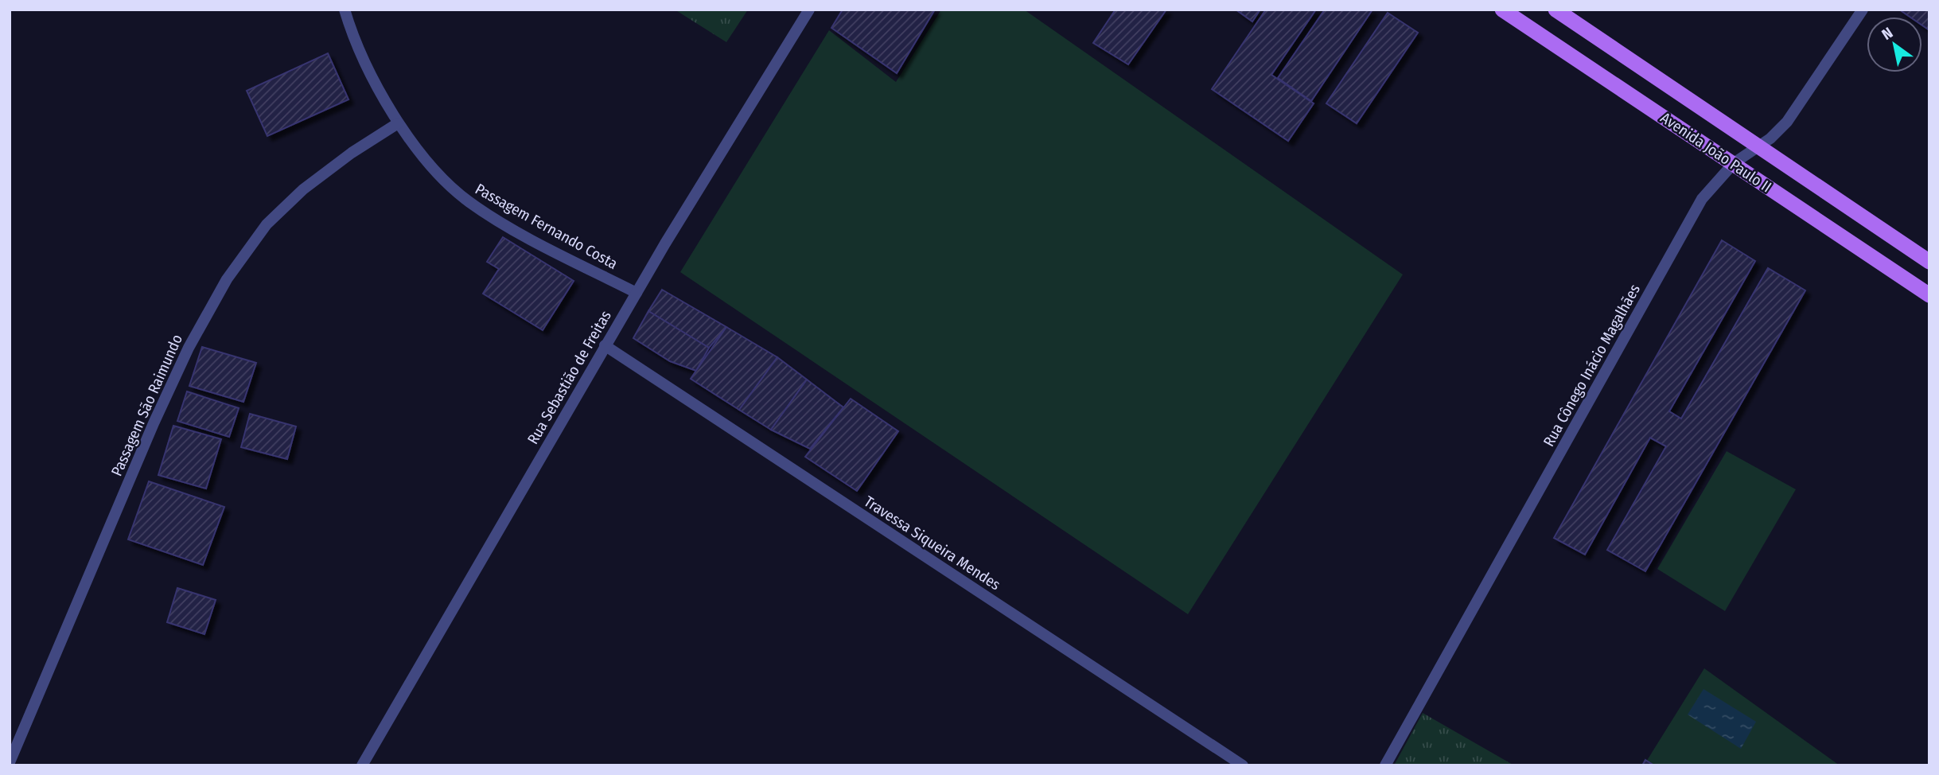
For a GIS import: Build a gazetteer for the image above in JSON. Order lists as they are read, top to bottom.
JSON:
{
  "streets": {
    "main road": ["Avenida João Paulo II"],
    "street": [
      "Passagem Fernando Costa",
      "Rua Cônego Inácio Magalhães",
      "Rua Sebastião de Freitas",
      "Passagem São Raimundo",
      "Travessa Siqueira Mendes"
    ]
  },
  "crossings": [
    ["Avenida João Paulo II", "Rua Cônego Inácio Magalhães"],
    ["Passagem Fernando Costa", "Rua Sebastião de Freitas"],
    ["Passagem Fernando Costa", "Passagem São Raimundo"],
    ["Rua Sebastião de Freitas", "Travessa Siqueira Mendes"]
  ],
  "north": "top left"
}
